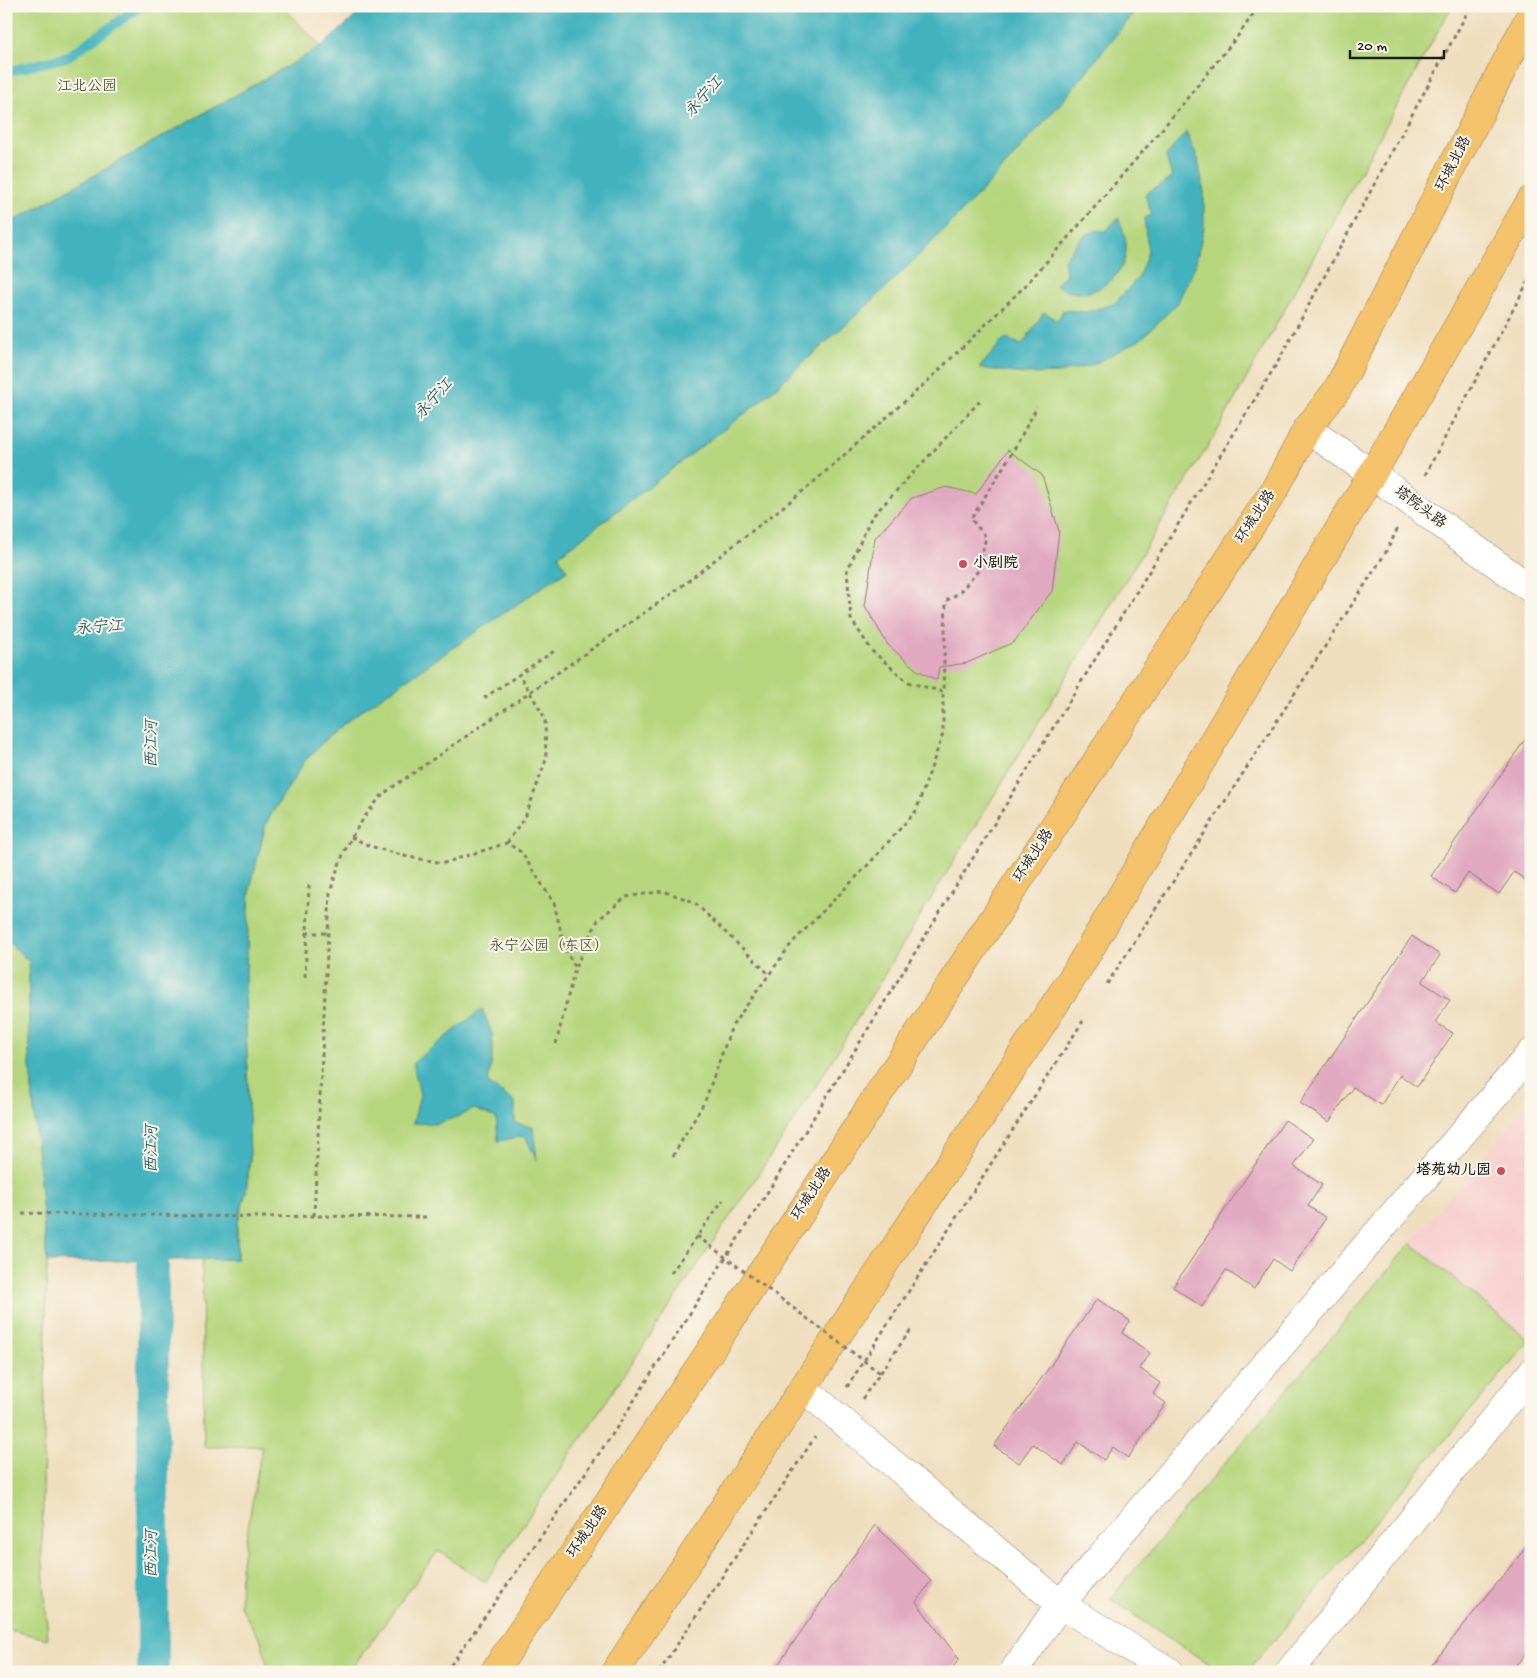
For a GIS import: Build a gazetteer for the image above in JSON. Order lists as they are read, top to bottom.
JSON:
{
  "streets": {
    "main road": ["环城北路"],
    "street": ["塔院头路"]
  },
  "crossings": [
    ["环城北路", "塔院头路"]
  ],
  "water": ["永宁江", "西江河"],
  "parks": ["江北公园", "永宁公园（东区）"],
  "places": ["小剧院", "塔苑幼儿园"],
  "scale_bar": "20 m"
}
